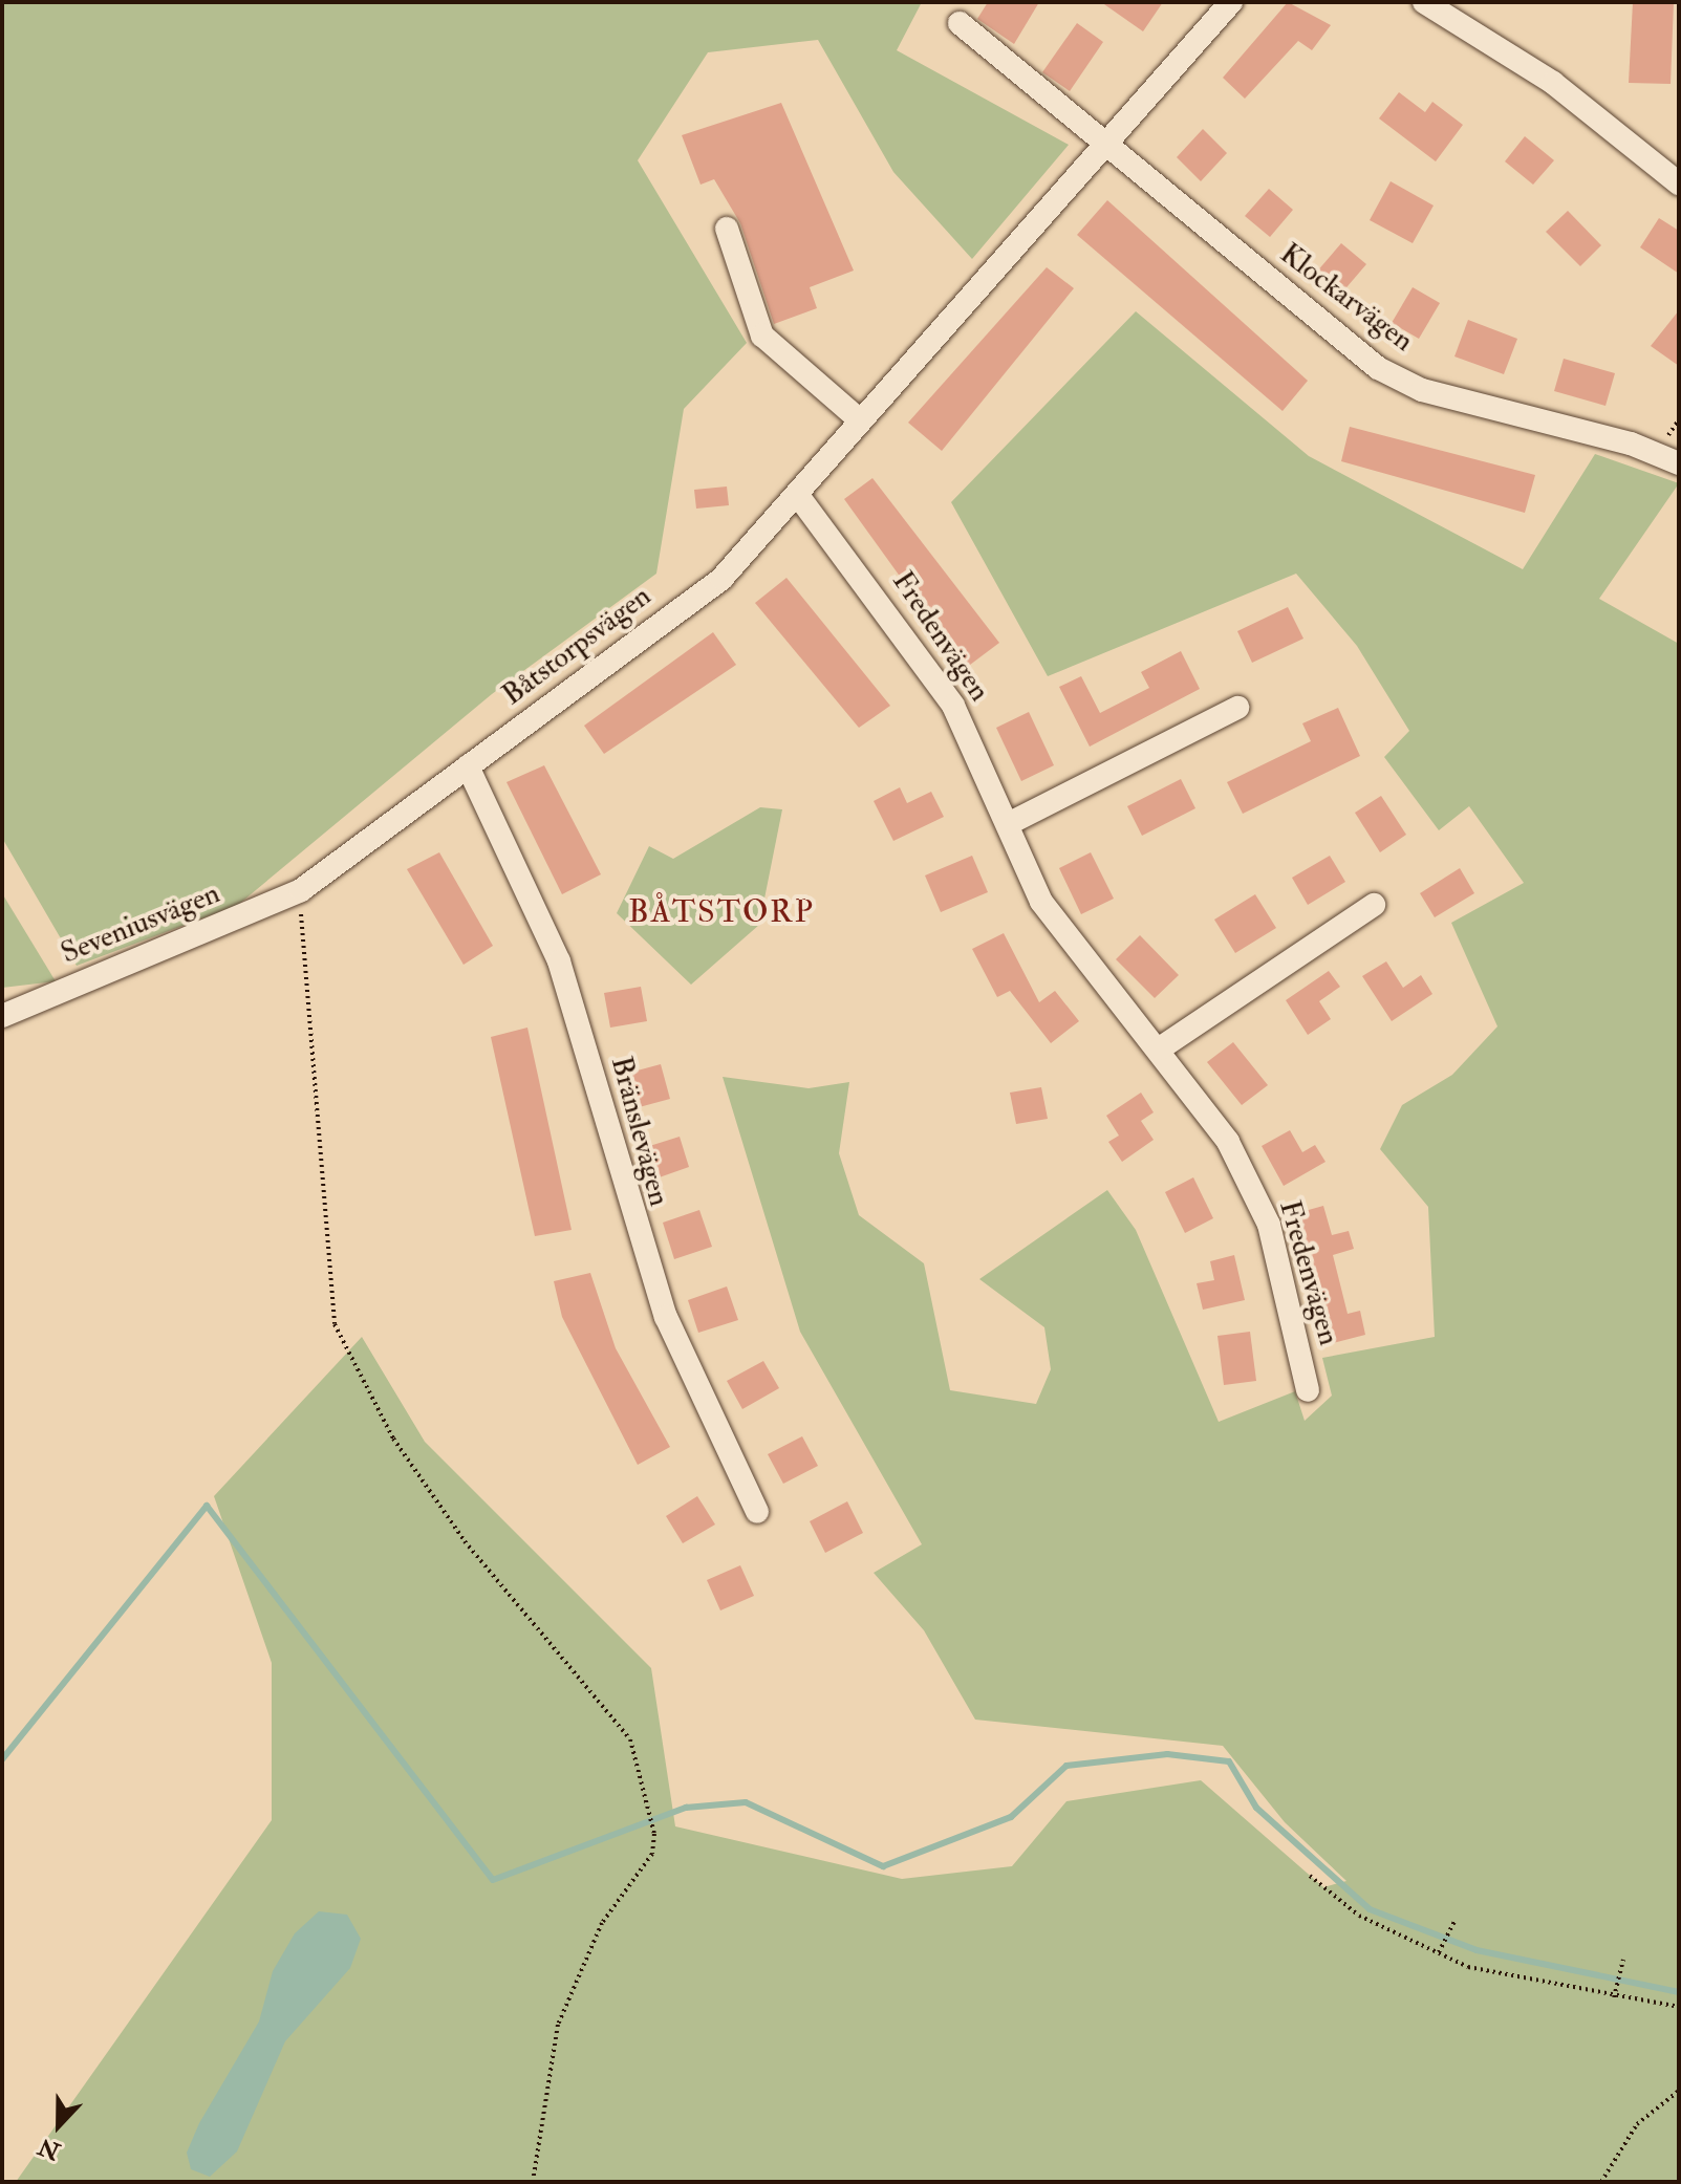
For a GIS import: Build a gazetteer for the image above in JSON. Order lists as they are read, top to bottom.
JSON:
{
  "streets": {
    "street": [
      "Klockarvägen",
      "Fredenvägen",
      "Båtstorpsvägen",
      "Seveniusvägen",
      "Bränslevägen"
    ]
  },
  "crossings": [
    ["Klockarvägen", "Båtstorpsvägen"],
    ["Fredenvägen", "Båtstorpsvägen"],
    ["Båtstorpsvägen", "Seveniusvägen"],
    ["Båtstorpsvägen", "Bränslevägen"]
  ],
  "districts": ["BÅTSTORP"],
  "north": "bottom"
}
